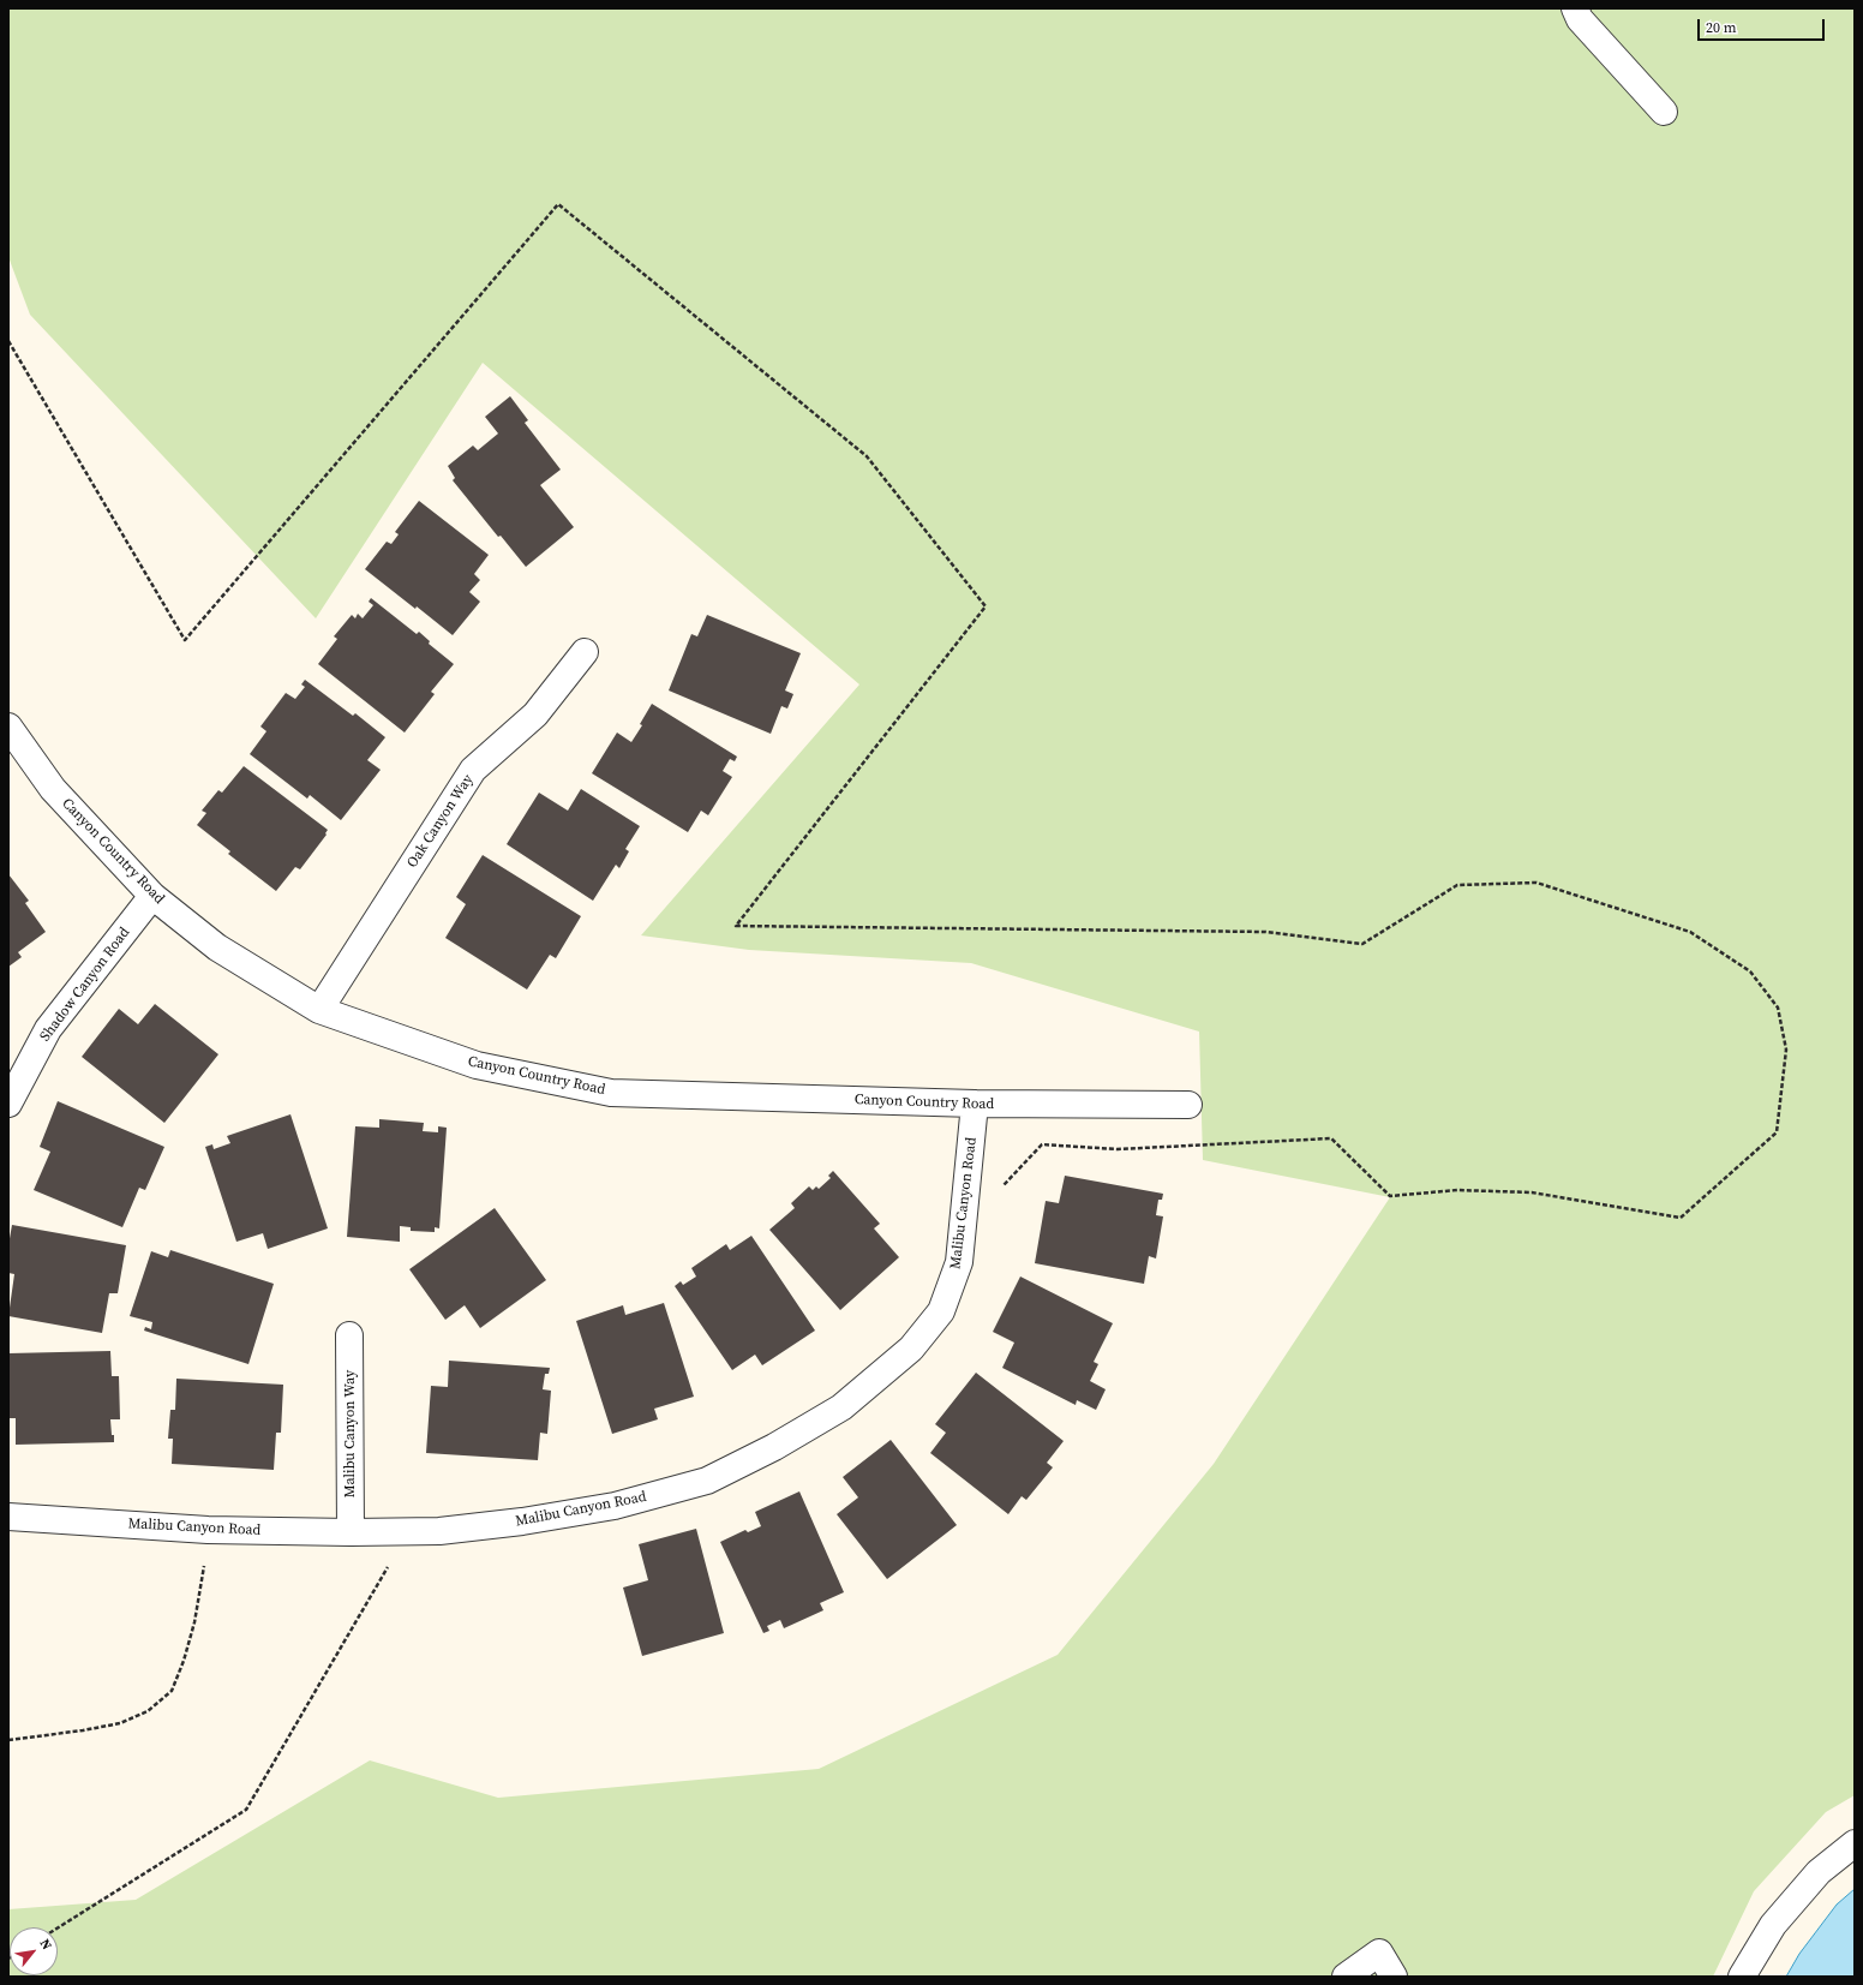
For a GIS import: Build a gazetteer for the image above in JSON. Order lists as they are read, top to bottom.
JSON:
{
  "streets": {
    "street": [
      "Oak Canyon Way",
      "Canyon Country Road",
      "Shadow Canyon Road",
      "Malibu Canyon Road",
      "Malibu Canyon Way"
    ]
  },
  "crossings": [
    ["Oak Canyon Way", "Canyon Country Road"],
    ["Canyon Country Road", "Shadow Canyon Road"],
    ["Canyon Country Road", "Malibu Canyon Road"],
    ["Malibu Canyon Road", "Malibu Canyon Way"]
  ],
  "scale_bar": "20 m",
  "north": "top right"
}
